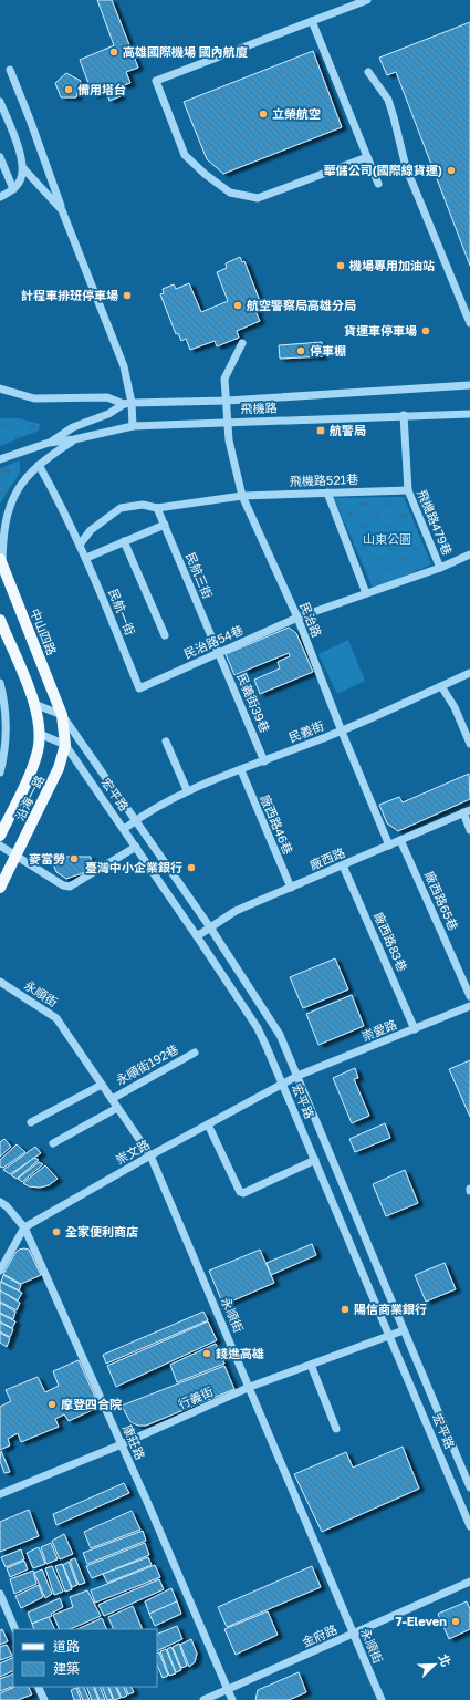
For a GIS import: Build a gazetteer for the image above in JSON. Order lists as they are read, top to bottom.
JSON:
{
  "streets": {
    "main road": ["中山四路", "沿海一路"],
    "street": [
      "飛機路",
      "飛機路521巷",
      "飛機路479巷",
      "民航三街",
      "民航一街",
      "民治路",
      "民治路54巷",
      "民義街39巷",
      "民義街",
      "宏平路",
      "廠西路46巷",
      "廠西路",
      "廠西路65巷",
      "廠西路83巷",
      "永順街",
      "崇愛路",
      "永順街192巷",
      "崇文路",
      "行義街",
      "康莊路",
      "金府路"
    ]
  },
  "crossings": [
    ["飛機路", "飛機路479巷"],
    ["飛機路", "民治路"],
    ["飛機路521巷", "飛機路479巷"],
    ["飛機路521巷", "民治路"],
    ["飛機路479巷", "民治路"],
    ["飛機路479巷", "民治路54巷"],
    ["民航三街", "民治路54巷"],
    ["民航三街", "民義街39巷"],
    ["民航一街", "民治路54巷"],
    ["民治路", "民治路54巷"],
    ["民治路", "民義街"],
    ["民治路", "廠西路"],
    ["中山四路", "宏平路"],
    ["中山四路", "沿海一路"],
    ["民治路54巷", "民義街39巷"],
    ["民義街39巷", "民義街"],
    ["民義街", "宏平路"],
    ["民義街", "廠西路46巷"],
    ["宏平路", "沿海一路"],
    ["宏平路", "廠西路"],
    ["宏平路", "崇愛路"],
    ["宏平路", "崇文路"],
    ["宏平路", "行義街"],
    ["廠西路46巷", "廠西路"],
    ["廠西路", "廠西路65巷"],
    ["廠西路", "廠西路83巷"],
    ["廠西路83巷", "崇愛路"],
    ["永順街", "永順街192巷"],
    ["永順街", "崇文路"],
    ["永順街", "行義街"],
    ["永順街", "金府路"],
    ["崇愛路", "崇文路"],
    ["崇文路", "康莊路"],
    ["行義街", "康莊路"],
    ["康莊路", "金府路"]
  ],
  "parks": ["山東公園"],
  "places": {
    "other": [
      "高雄國際機場 國內航廈",
      "備用塔台",
      "立榮航空",
      "華儲公司(國際線貨運)",
      "機場專用加油站",
      "計程車排班停車場",
      "航空警察局高雄分局",
      "貨運車停車場",
      "停車棚",
      "麥當勞",
      "臺灣中小企業銀行",
      "全家便利商店",
      "陽信商業銀行",
      "錢進高雄",
      "摩登四合院",
      "7-Eleven"
    ],
    "transit": ["航警局"]
  },
  "legend": ["道路", "建築"],
  "north": "top right"
}
